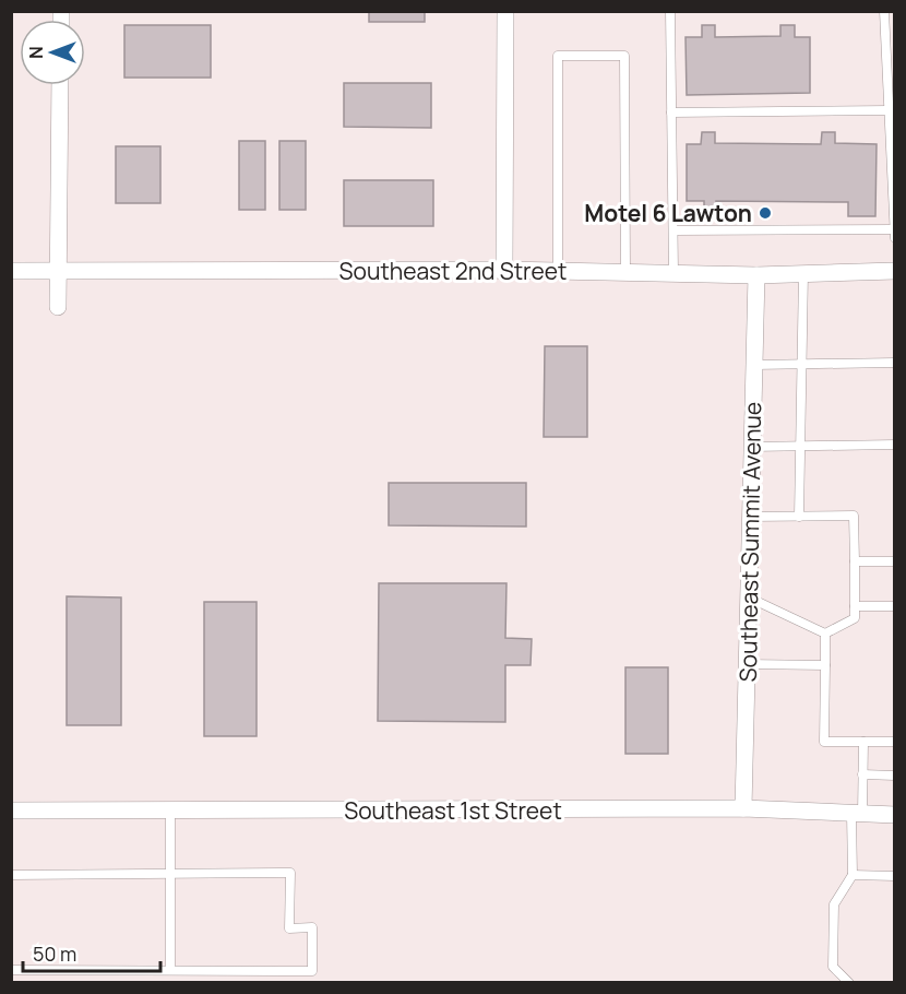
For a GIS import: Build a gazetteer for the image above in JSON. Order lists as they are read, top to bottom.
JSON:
{
  "streets": {
    "street": ["Southeast 2nd Street", "Southeast Summit Avenue", "Southeast 1st Street"]
  },
  "crossings": [
    ["Southeast 2nd Street", "Southeast Summit Avenue"],
    ["Southeast Summit Avenue", "Southeast 1st Street"]
  ],
  "places": ["Motel 6 Lawton"],
  "scale_bar": "50 m",
  "north": "left"
}
